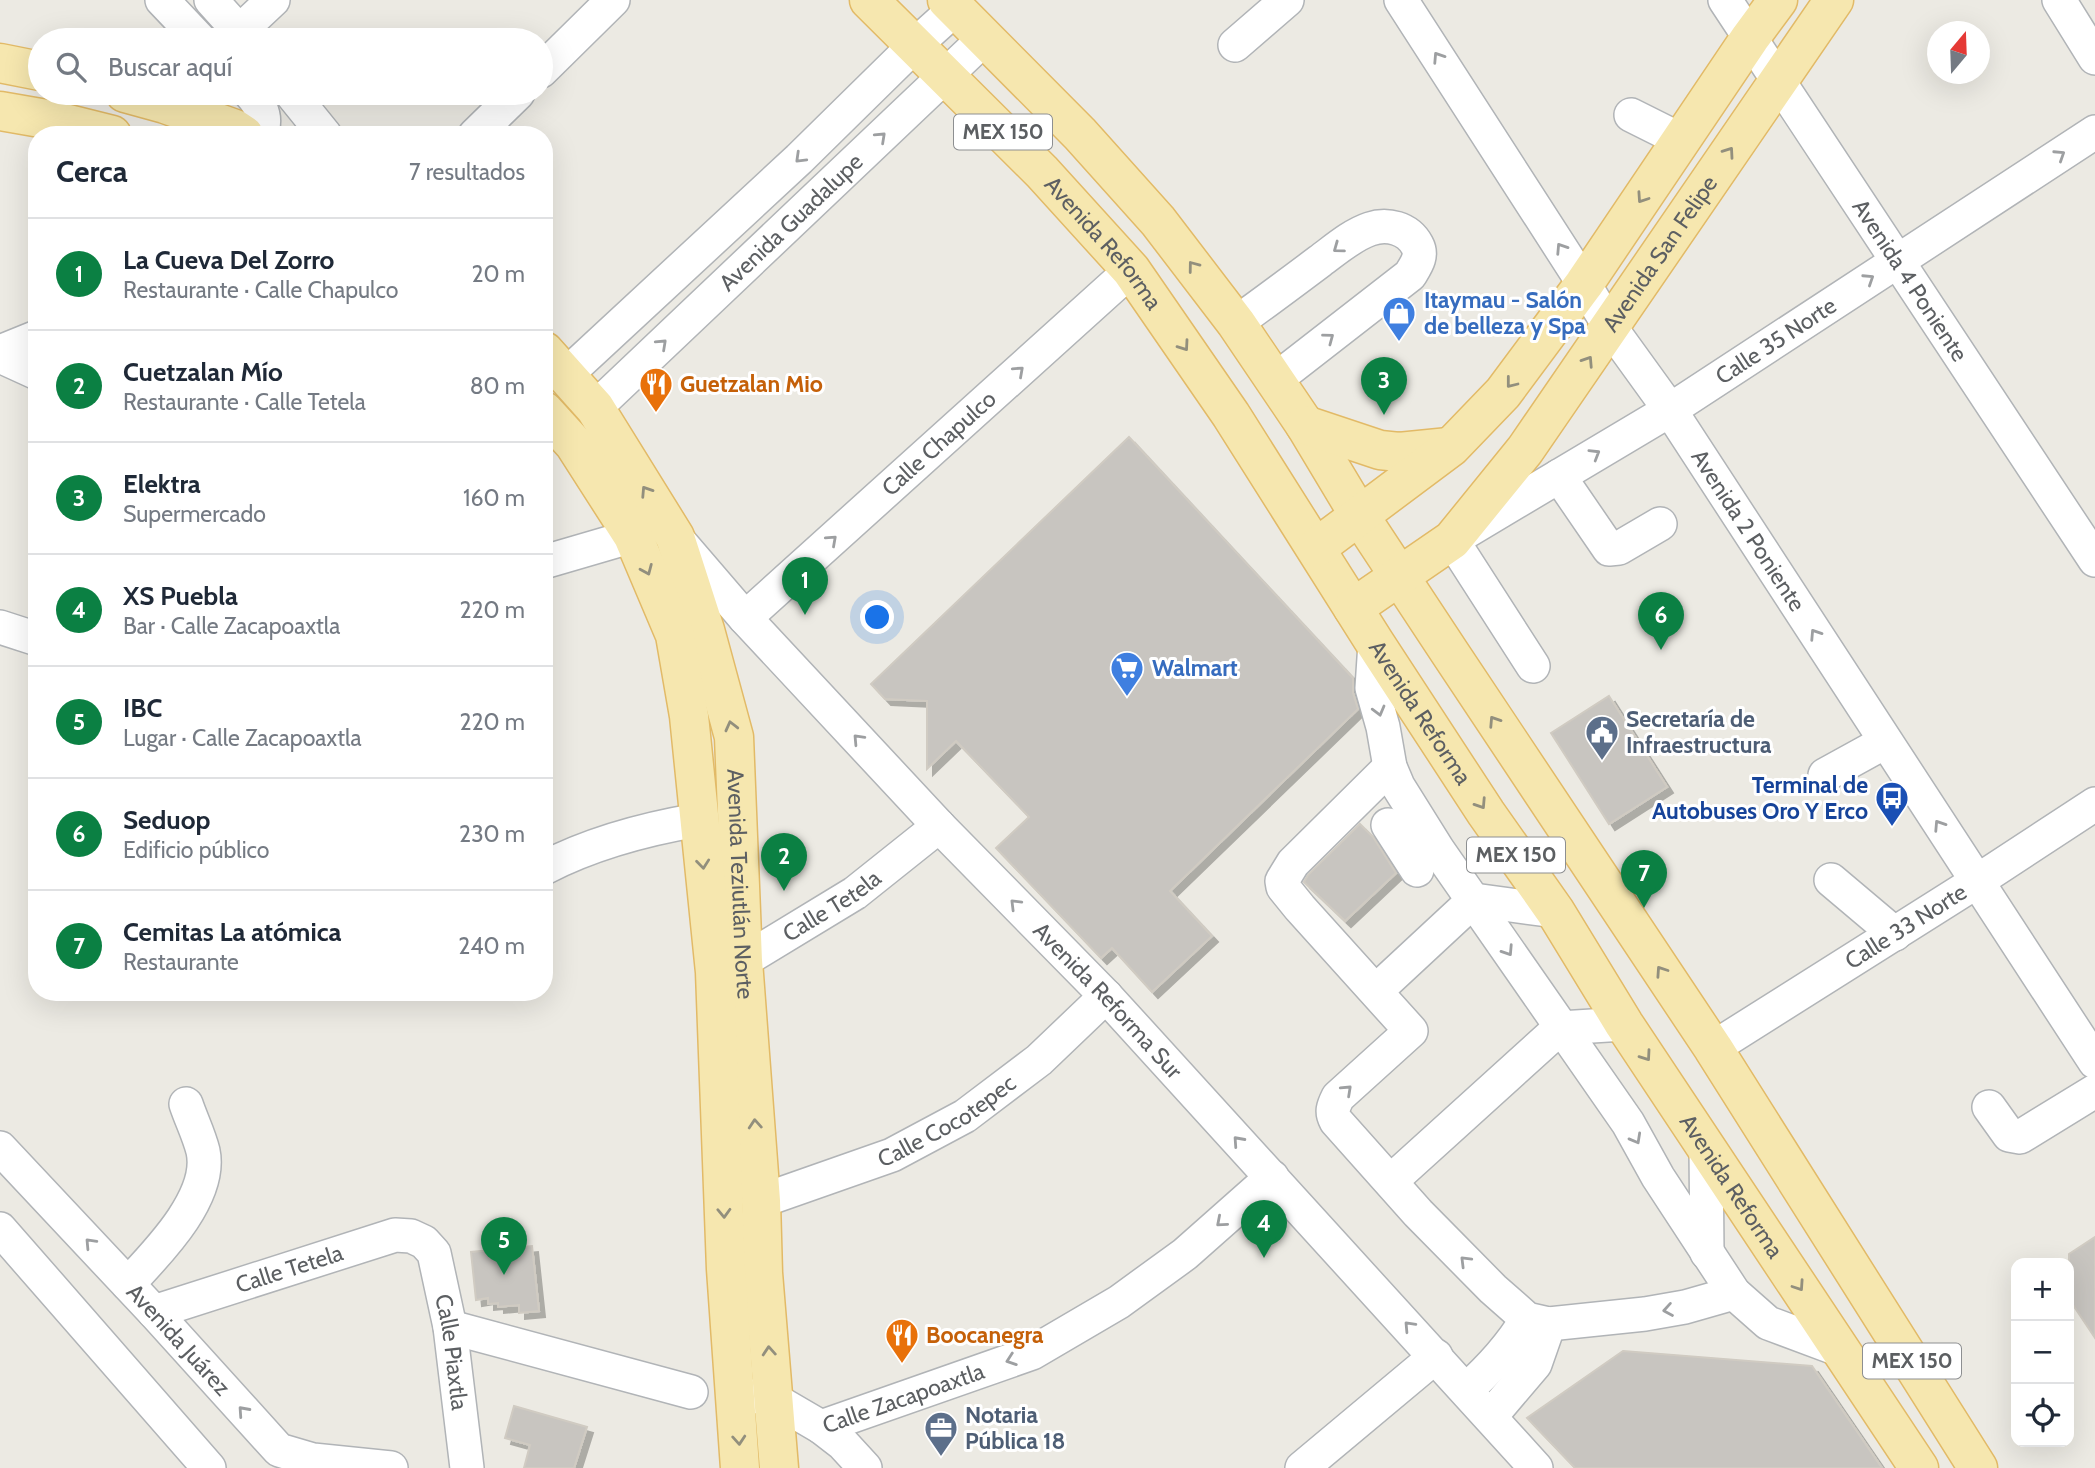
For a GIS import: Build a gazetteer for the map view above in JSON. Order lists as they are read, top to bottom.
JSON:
{
  "streets": {
    "main road": [
      "MEX 150",
      "Avenida Reforma",
      "Avenida San Felipe",
      "Avenida Teziutlán Norte"
    ],
    "street": [
      "Avenida Guadalupe",
      "Avenida 4 Poniente",
      "Calle 35 Norte",
      "Calle Chapulco",
      "Avenida 2 Poniente",
      "Calle Tetela",
      "Calle 33 Norte",
      "Avenida Reforma Sur",
      "Calle Cocotepec",
      "Avenida Juárez",
      "Calle Piaxtla",
      "Calle Zacapoaxtla"
    ]
  },
  "crossings": [
    ["MEX 150", "Avenida Guadalupe"],
    ["MEX 150", "Avenida San Felipe"],
    ["MEX 150", "Calle 33 Norte"],
    ["Avenida Guadalupe", "Avenida Reforma"],
    ["Avenida Guadalupe", "Avenida Teziutlán Norte"],
    ["Avenida Reforma", "Avenida San Felipe"],
    ["Avenida Reforma", "Calle Chapulco"],
    ["Avenida San Felipe", "Avenida 4 Poniente"],
    ["Avenida San Felipe", "Calle 35 Norte"],
    ["Avenida San Felipe", "Avenida 2 Poniente"],
    ["Avenida 4 Poniente", "Calle 35 Norte"],
    ["Calle 35 Norte", "Avenida 2 Poniente"],
    ["Calle Chapulco", "Avenida Reforma Sur"],
    ["Avenida 2 Poniente", "Calle 33 Norte"],
    ["Avenida Teziutlán Norte", "Calle Tetela"],
    ["Avenida Teziutlán Norte", "Avenida Reforma Sur"],
    ["Avenida Teziutlán Norte", "Calle Cocotepec"],
    ["Avenida Teziutlán Norte", "Calle Zacapoaxtla"],
    ["Calle Tetela", "Avenida Reforma Sur"],
    ["Calle Tetela", "Avenida Juárez"],
    ["Calle Tetela", "Calle Piaxtla"],
    ["Avenida Reforma Sur", "Calle Cocotepec"],
    ["Avenida Reforma Sur", "Calle Zacapoaxtla"]
  ],
  "one_way": [
    "Calle 35 Norte",
    "Calle Chapulco",
    "Avenida 2 Poniente",
    "Avenida Reforma Sur"
  ],
  "places": {
    "shop": ["Itaymau - Salón de belleza y Spa"],
    "restaurant": ["Guetzalan Mio", "Boocanegra"],
    "supermarket": ["Walmart"],
    "public building": ["Secretaría de Infraestructura"],
    "bus stop": ["Terminal de Autobuses Oro Y Erco"],
    "office": ["Notaria Pública 18"]
  },
  "north": "top",
  "page": {
    "search": "Buscar aquí",
    "heading": ["Cerca", "7 resultados"],
    "list": [
      {
        "mark": "1",
        "name": "La Cueva Del Zorro",
        "note": "Restaurante · Calle Chapulco",
        "value": "20 m"
      },
      {
        "mark": "2",
        "name": "Cuetzalan Mío",
        "note": "Restaurante · Calle Tetela",
        "value": "80 m"
      },
      {
        "mark": "3",
        "name": "Elektra",
        "note": "Supermercado",
        "value": "160 m"
      },
      {
        "mark": "4",
        "name": "XS Puebla",
        "note": "Bar · Calle Zacapoaxtla",
        "value": "220 m"
      },
      {
        "mark": "5",
        "name": "IBC",
        "note": "Lugar · Calle Zacapoaxtla",
        "value": "220 m"
      },
      {
        "mark": "6",
        "name": "Seduop",
        "note": "Edificio público",
        "value": "230 m"
      },
      {
        "mark": "7",
        "name": "Cemitas La atómica",
        "note": "Restaurante",
        "value": "240 m"
      }
    ],
    "pins": [
      "3",
      "1",
      "6",
      "2",
      "7",
      "4",
      "5"
    ],
    "map_buttons": ["+", "−"]
  }
}
